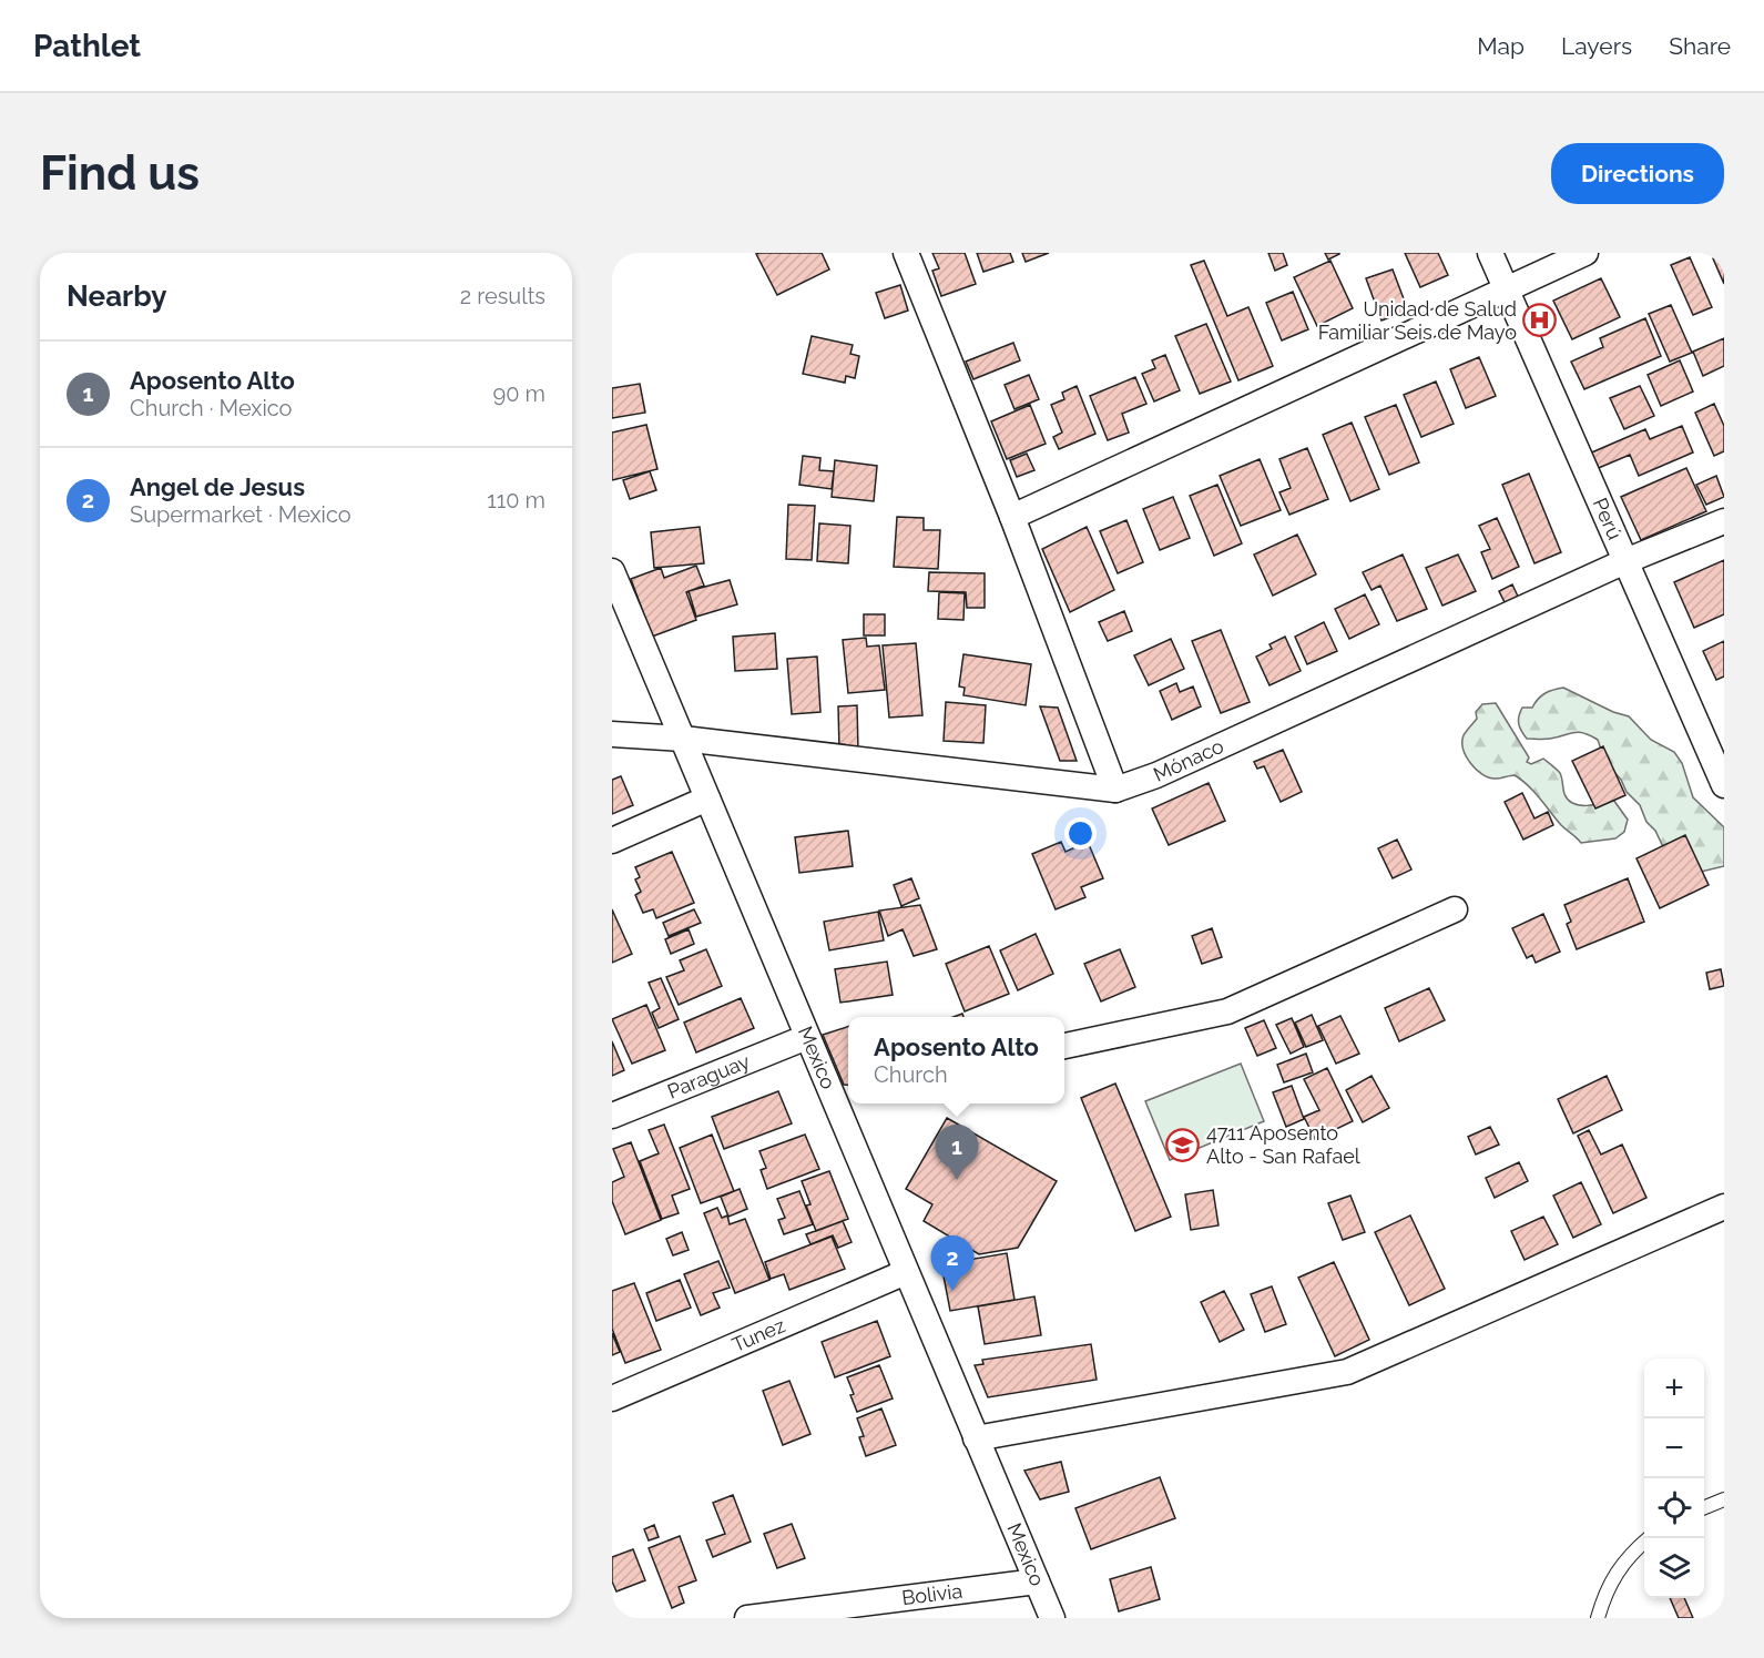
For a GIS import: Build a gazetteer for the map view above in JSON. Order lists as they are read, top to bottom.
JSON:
{
  "streets": {
    "street": [
      "Perú",
      "Mónaco",
      "Mexico",
      "Paraguay",
      "Tunez",
      "Bolivia"
    ]
  },
  "crossings": [
    ["Perú", "Mónaco"],
    ["Mónaco", "Mexico"],
    ["Mexico", "Paraguay"],
    ["Mexico", "Tunez"],
    ["Mexico", "Bolivia"]
  ],
  "places": {
    "hospital": ["Unidad de Salud Familiar Seis de Mayo"],
    "school or university": ["4711 Aposento Alto - San Rafael"]
  },
  "page": {
    "header": "Pathlet",
    "nav": ["Map", "Layers", "Share"],
    "buttons": "Directions",
    "title": "Find us",
    "heading": ["Nearby", "2 results"],
    "list": [
      {
        "mark": "1",
        "name": "Aposento Alto",
        "note": "Church · Mexico",
        "value": "90 m"
      },
      {
        "mark": "2",
        "name": "Angel de Jesus",
        "note": "Supermarket · Mexico",
        "value": "110 m"
      }
    ],
    "popup": ["Aposento Alto", "Church"],
    "pins": ["1", "2"],
    "map_buttons": ["+", "−"]
  }
}
